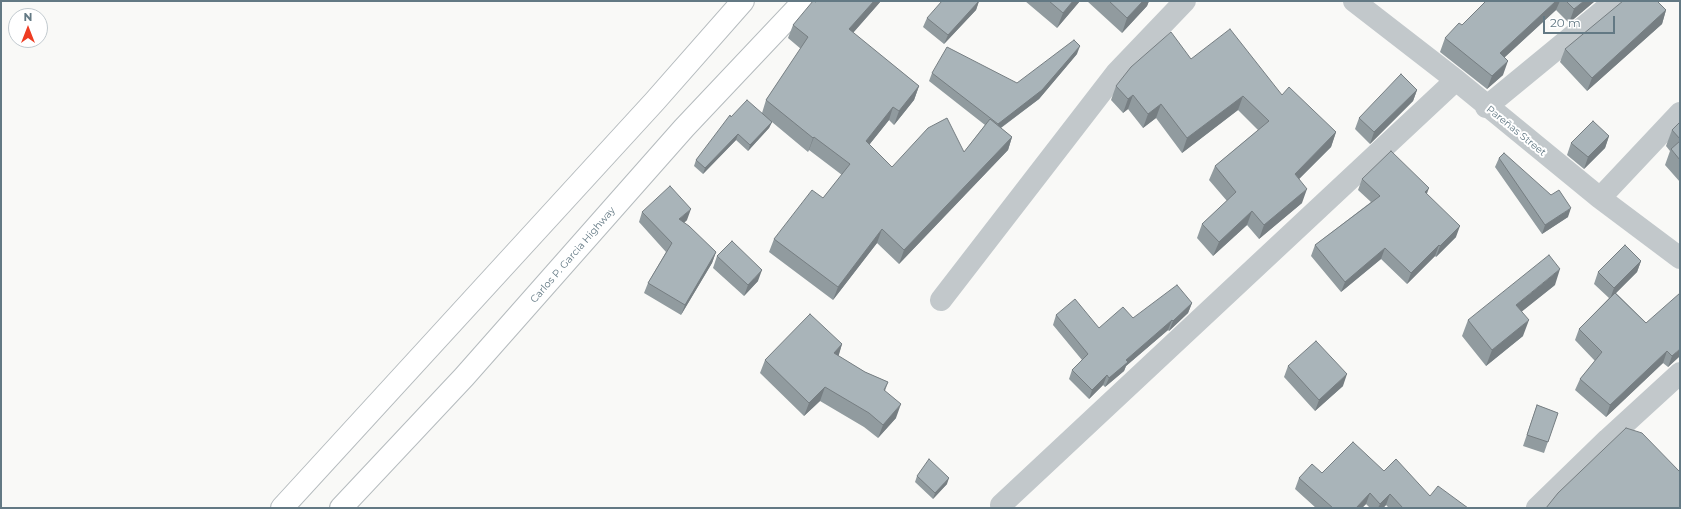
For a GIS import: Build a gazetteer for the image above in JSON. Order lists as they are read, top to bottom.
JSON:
{
  "streets": {
    "highway": ["Carlos P. Garcia Highway"],
    "street": ["Pareñas Street"]
  },
  "scale_bar": "20 m",
  "north": "top"
}
